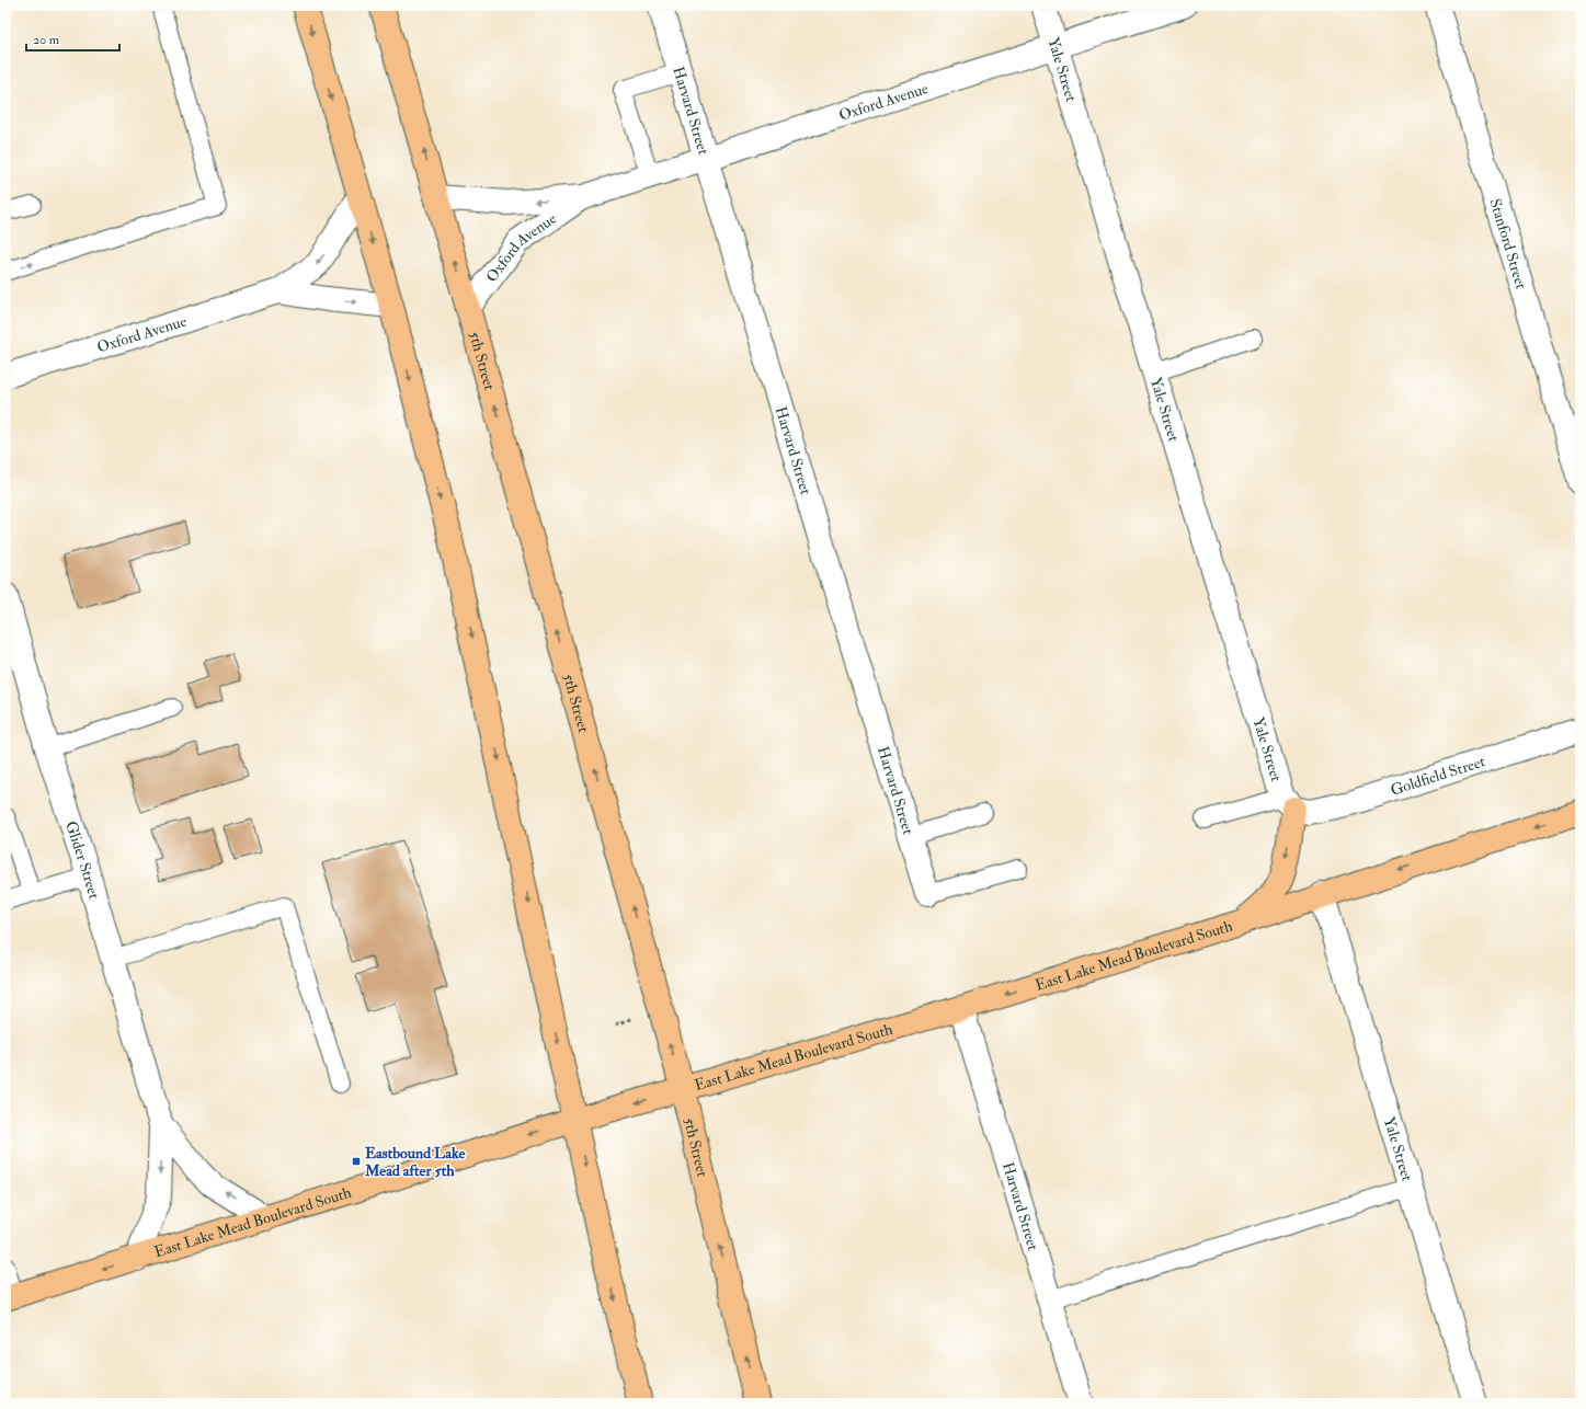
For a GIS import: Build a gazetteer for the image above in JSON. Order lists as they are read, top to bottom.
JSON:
{
  "streets": {
    "main road": ["5th Street", "East Lake Mead Boulevard South"],
    "street": [
      "Yale Street",
      "Oxford Avenue",
      "Harvard Street",
      "Stanford Street",
      "Goldfield Street",
      "Glider Street"
    ]
  },
  "crossings": [
    ["Yale Street", "Oxford Avenue"],
    ["Yale Street", "Goldfield Street"],
    ["Yale Street", "East Lake Mead Boulevard South"],
    ["Oxford Avenue", "Harvard Street"],
    ["Oxford Avenue", "5th Street"],
    ["Harvard Street", "East Lake Mead Boulevard South"],
    ["5th Street", "East Lake Mead Boulevard South"],
    ["Glider Street", "East Lake Mead Boulevard South"]
  ],
  "one_way": ["East Lake Mead Boulevard South"],
  "places": {
    "transit": ["Eastbound Lake Mead after 5th"]
  },
  "scale_bar": "20 m"
}
